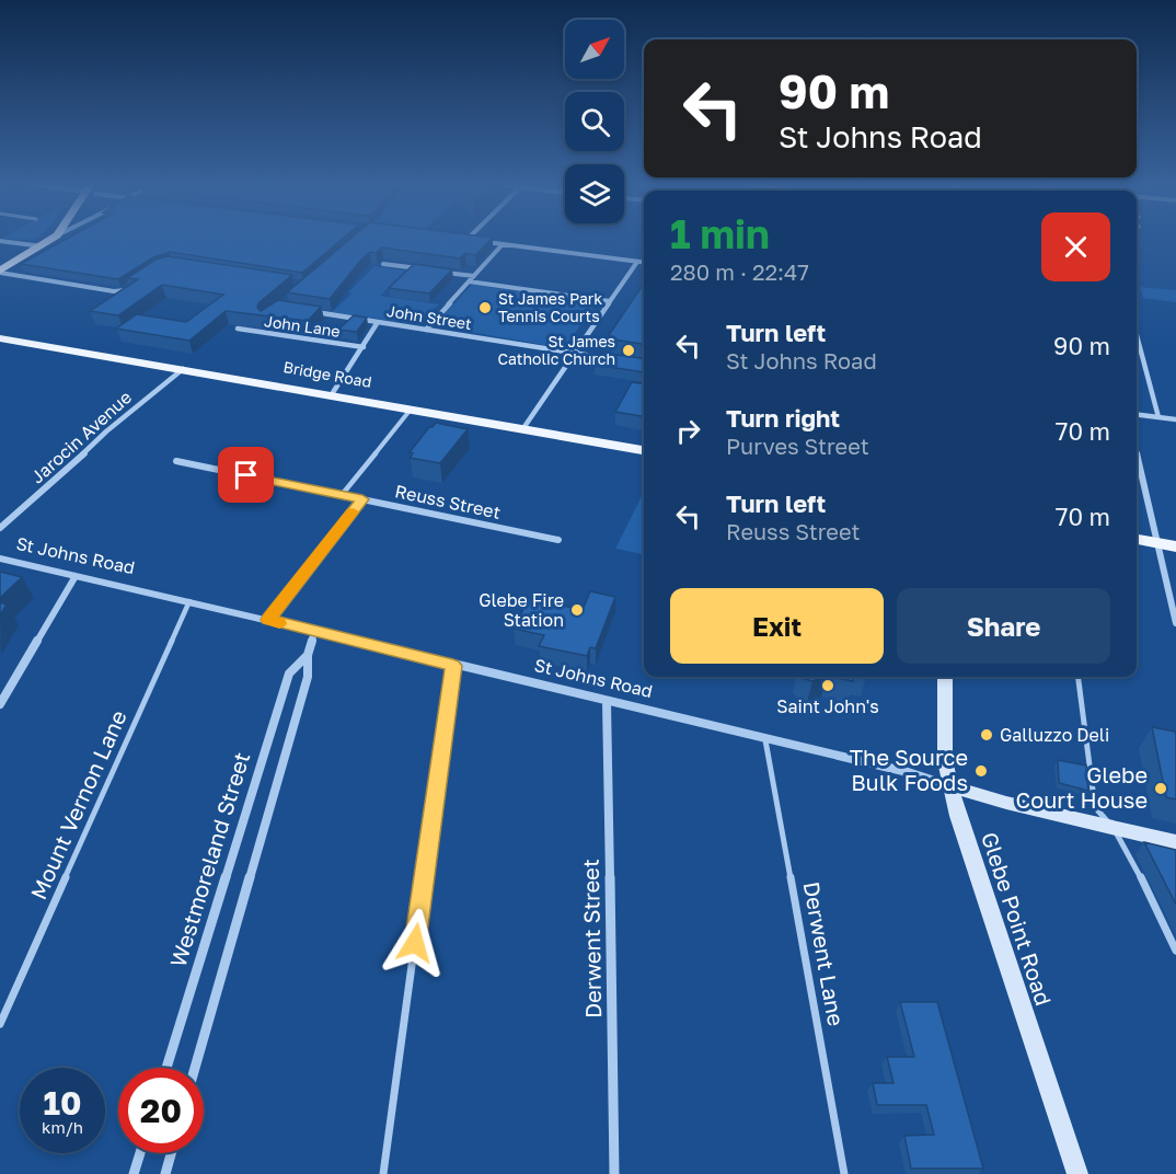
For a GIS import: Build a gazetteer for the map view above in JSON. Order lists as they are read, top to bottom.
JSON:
{
  "streets": {
    "main road": ["Bridge Road"],
    "street": [
      "John Street",
      "John Lane",
      "Jarocin Avenue",
      "Reuss Street",
      "St Johns Road",
      "Westmoreland Street",
      "Glebe Point Road",
      "Derwent Street"
    ],
    "lane": ["Mount Vernon Lane", "Derwent Lane"]
  },
  "crossings": [
    ["Bridge Road", "Jarocin Avenue"],
    ["St Johns Road", "Mount Vernon Lane"],
    ["St Johns Road", "Westmoreland Street"],
    ["St Johns Road", "Glebe Point Road"],
    ["St Johns Road", "Derwent Street"],
    ["St Johns Road", "Derwent Lane"]
  ],
  "places": [
    "St James Park Tennis Courts",
    "St James Catholic Church",
    "Glebe Fire Station",
    "Saint John's",
    "Galluzzo Deli",
    "The Source Bulk Foods",
    "Glebe Court House"
  ],
  "north": "top right",
  "page": {
    "turn": ["90 m", "St Johns Road"],
    "heading": ["1 min", "280 m · 22:47"],
    "list": [
      {
        "name": "Turn left",
        "note": "St Johns Road",
        "value": "90 m"
      },
      {
        "name": "Turn right",
        "note": "Purves Street",
        "value": "70 m"
      },
      {
        "name": "Turn left",
        "note": "Reuss Street",
        "value": "70 m"
      }
    ],
    "buttons": ["Exit", "Share"],
    "speed": "10 km/h",
    "limit": "20"
  }
}
